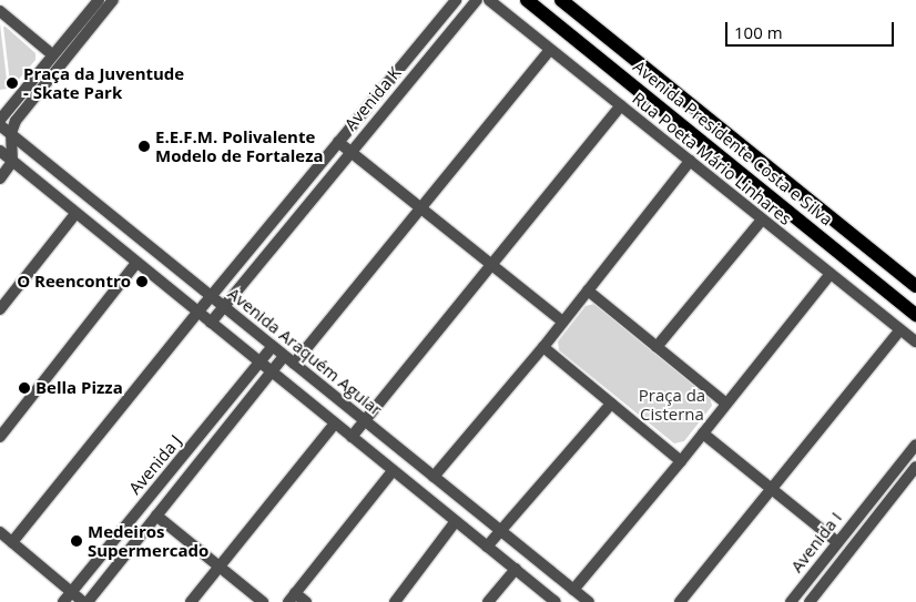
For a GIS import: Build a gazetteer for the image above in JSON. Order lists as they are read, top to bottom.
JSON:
{
  "streets": {
    "main road": ["Avenida Presidente Costa e Silva"],
    "street": [
      "Avenida K",
      "Rua Poeta Mário Linhares",
      "Avenida Araquém Aguiar",
      "Avenida J",
      "Avenida I"
    ]
  },
  "crossings": [
    ["Avenida K", "Avenida Araquém Aguiar"],
    ["Rua Poeta Mário Linhares", "Avenida J"],
    ["Avenida Araquém Aguiar", "Avenida J"]
  ],
  "parks": ["Praça da Cisterna"],
  "places": [
    "Praça da Juventude - Skate Park",
    "E.E.F.M. Polivalente Modelo de Fortaleza",
    "O Reencontro",
    "Bella Pizza",
    "Medeiros Supermercado"
  ],
  "scale_bar": "100 m"
}
